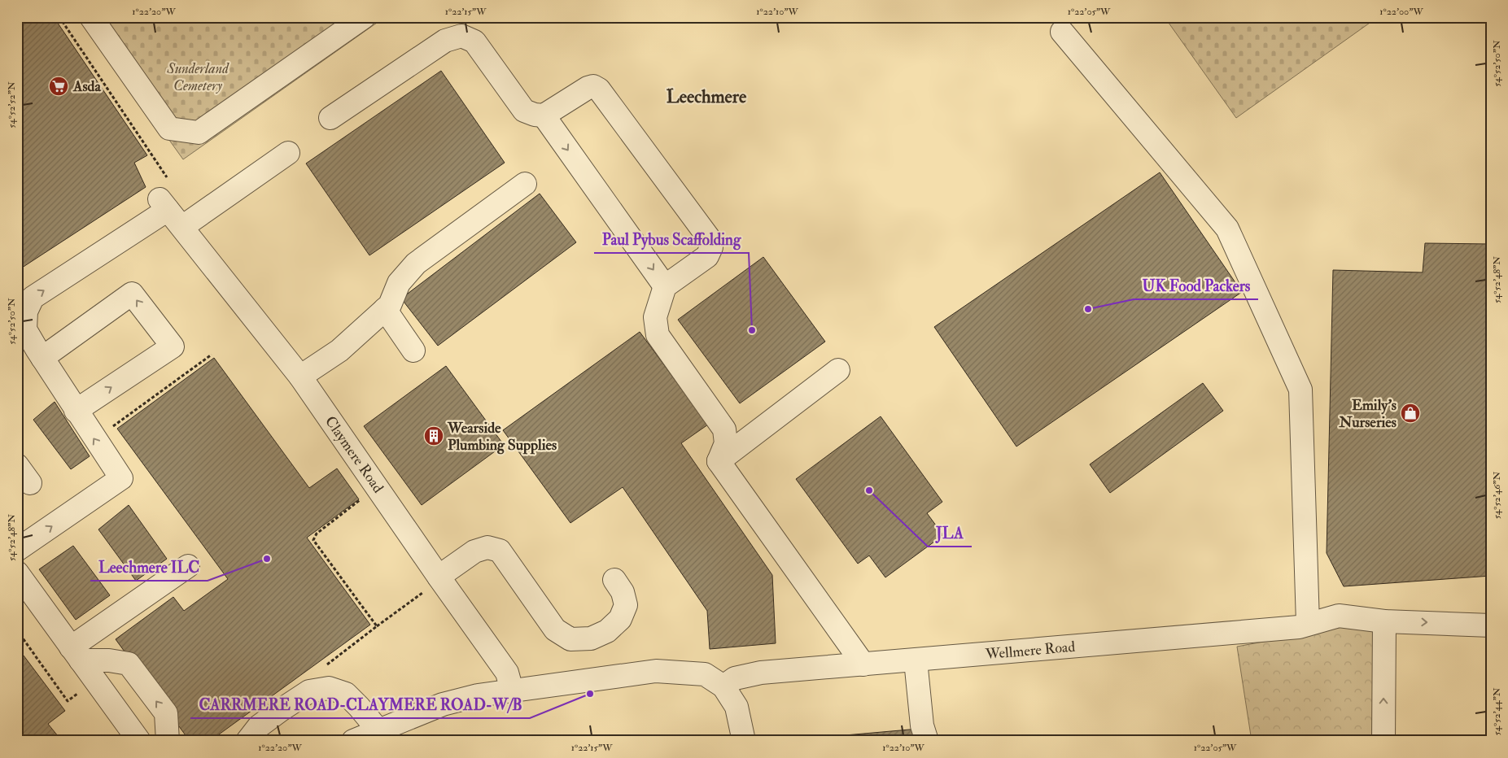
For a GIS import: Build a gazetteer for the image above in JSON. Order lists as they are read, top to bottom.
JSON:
{
  "streets": {
    "street": ["Claymere Road", "Wellmere Road"]
  },
  "districts": ["Leechmere"],
  "parks": ["Sunderland Cemetery"],
  "places": {
    "supermarket": ["Asda"],
    "other": [
      "UK Food Packers",
      "Paul Pybus Scaffolding",
      "JLA",
      "Leechmere ILC",
      "CARRMERE ROAD-CLAYMERE ROAD-W/B"
    ],
    "shop": ["Emily's Nurseries"],
    "building": ["Wearside Plumbing Supplies"]
  },
  "coordinates": [
    "1°22'20\"W",
    "1°22'15\"W",
    "1°22'10\"W",
    "1°22'05\"W",
    "1°22'00\"W",
    "54°52'50\"N",
    "54°52'52\"N",
    "54°52'48\"N",
    "54°52'46\"N",
    "54°52'44\"N"
  ]
}
